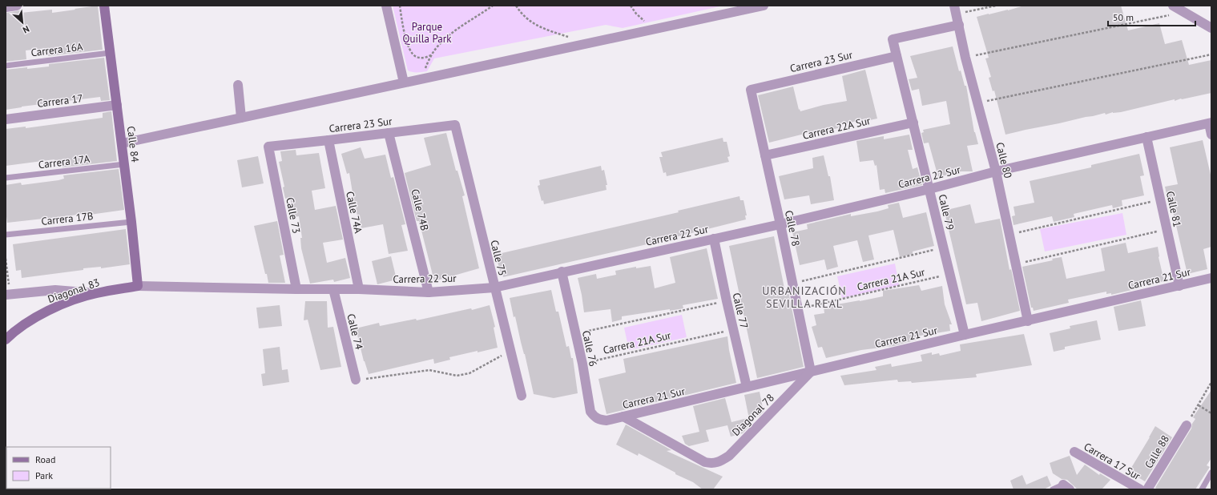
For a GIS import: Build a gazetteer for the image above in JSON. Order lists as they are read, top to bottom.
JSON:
{
  "streets": {
    "street": [
      "Carrera 23 Sur",
      "Carrera 17",
      "Carrera 22A Sur",
      "Calle 84",
      "Calle 80",
      "Carrera 22 Sur",
      "Calle 81",
      "Calle 74B",
      "Calle 74A",
      "Calle 79",
      "Calle 73",
      "Calle 78",
      "Calle 75",
      "Carrera 21 Sur",
      "Diagonal 83",
      "Calle 77",
      "Calle 74",
      "Calle 76",
      "Diagonal 78",
      "Calle 88",
      "Carrera 17 Sur"
    ],
    "lane": ["Carrera 16A", "Carrera 17A", "Carrera 17B"],
    "path": ["Carrera 21A Sur"]
  },
  "crossings": [
    ["Carrera 16A", "Calle 84"],
    ["Carrera 23 Sur", "Calle 74B"],
    ["Carrera 23 Sur", "Calle 74A"],
    ["Carrera 23 Sur", "Calle 79"],
    ["Carrera 23 Sur", "Calle 73"],
    ["Carrera 23 Sur", "Calle 78"],
    ["Carrera 23 Sur", "Calle 75"],
    ["Carrera 17", "Calle 84"],
    ["Carrera 22A Sur", "Calle 79"],
    ["Carrera 22A Sur", "Calle 78"],
    ["Calle 84", "Carrera 17A"],
    ["Calle 84", "Carrera 22 Sur"],
    ["Calle 84", "Carrera 17B"],
    ["Calle 84", "Diagonal 83"],
    ["Calle 80", "Carrera 22 Sur"],
    ["Calle 80", "Calle 79"],
    ["Calle 80", "Carrera 21 Sur"],
    ["Carrera 22 Sur", "Calle 81"],
    ["Carrera 22 Sur", "Calle 74B"],
    ["Carrera 22 Sur", "Calle 74A"],
    ["Carrera 22 Sur", "Calle 79"],
    ["Carrera 22 Sur", "Calle 73"],
    ["Carrera 22 Sur", "Calle 78"],
    ["Carrera 22 Sur", "Calle 75"],
    ["Carrera 22 Sur", "Diagonal 83"],
    ["Carrera 22 Sur", "Calle 77"],
    ["Carrera 22 Sur", "Calle 74"],
    ["Carrera 22 Sur", "Calle 76"],
    ["Calle 81", "Carrera 21 Sur"],
    ["Calle 79", "Carrera 21 Sur"],
    ["Calle 79", "Carrera 21A Sur"],
    ["Calle 78", "Carrera 21 Sur"],
    ["Calle 78", "Carrera 21A Sur"],
    ["Calle 78", "Diagonal 78"],
    ["Carrera 21 Sur", "Calle 77"],
    ["Carrera 21 Sur", "Calle 76"],
    ["Carrera 21 Sur", "Diagonal 78"],
    ["Carrera 21A Sur", "Calle 77"],
    ["Carrera 21A Sur", "Calle 76"]
  ],
  "districts": ["URBANIZACIÓN SEVILLA REAL"],
  "parks": ["Parque Quilla Park"],
  "legend": ["Road", "Park"],
  "scale_bar": "50 m",
  "north": "bottom right"
}
